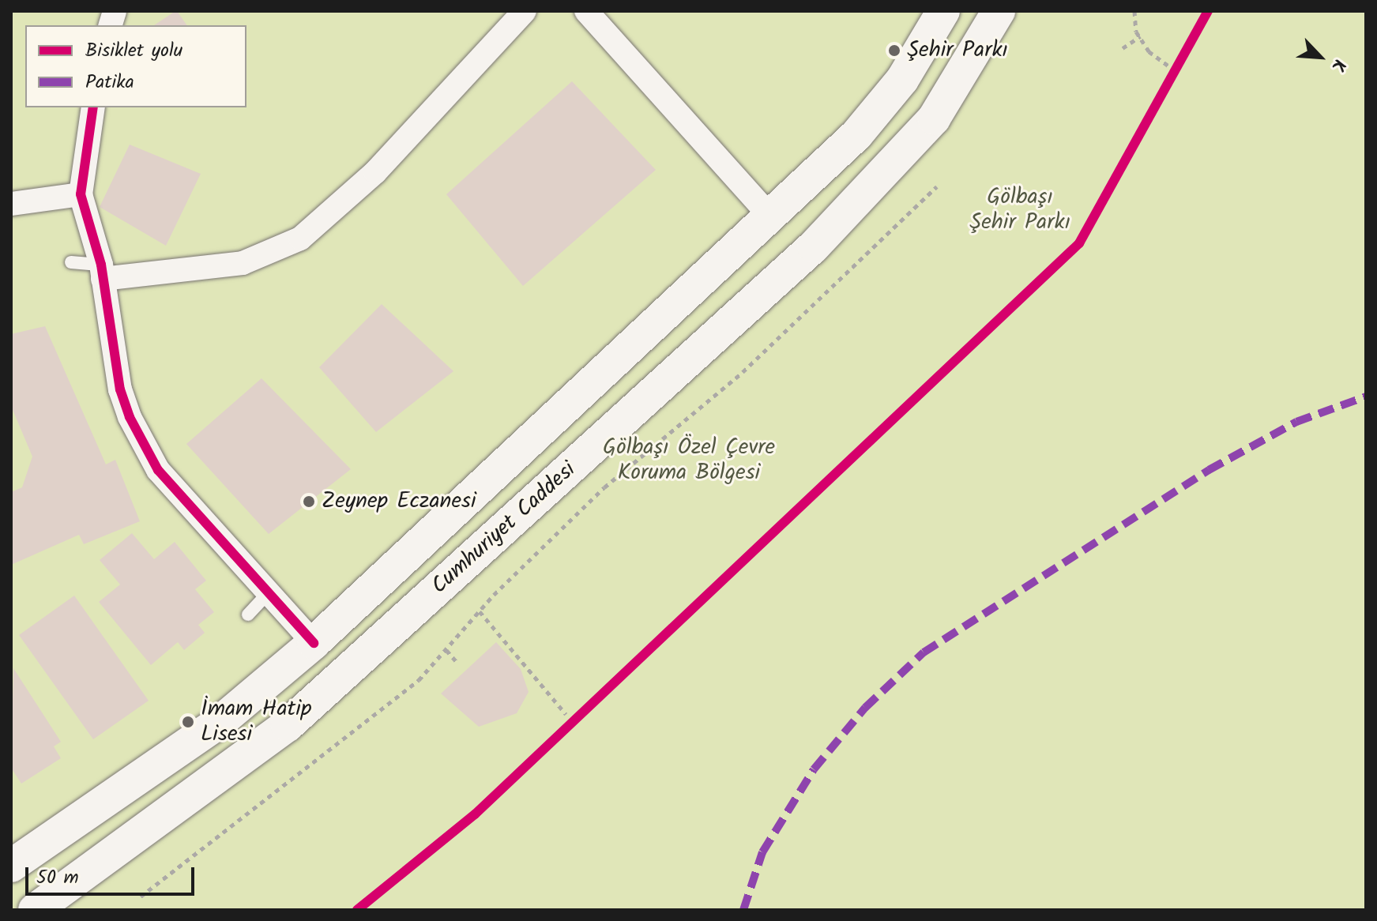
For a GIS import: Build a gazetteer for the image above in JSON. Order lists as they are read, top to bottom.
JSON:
{
  "streets": {
    "main road": ["Cumhuriyet Caddesi"]
  },
  "parks": ["Gölbaşı Şehir Parkı", "Gölbaşı Özel Çevre Koruma Bölgesi"],
  "places": ["Şehir Parkı", "Zeynep Eczanesi", "İmam Hatip Lisesi"],
  "legend": ["Bisiklet yolu", "Patika"],
  "scale_bar": "50 m",
  "north": "bottom right"
}
